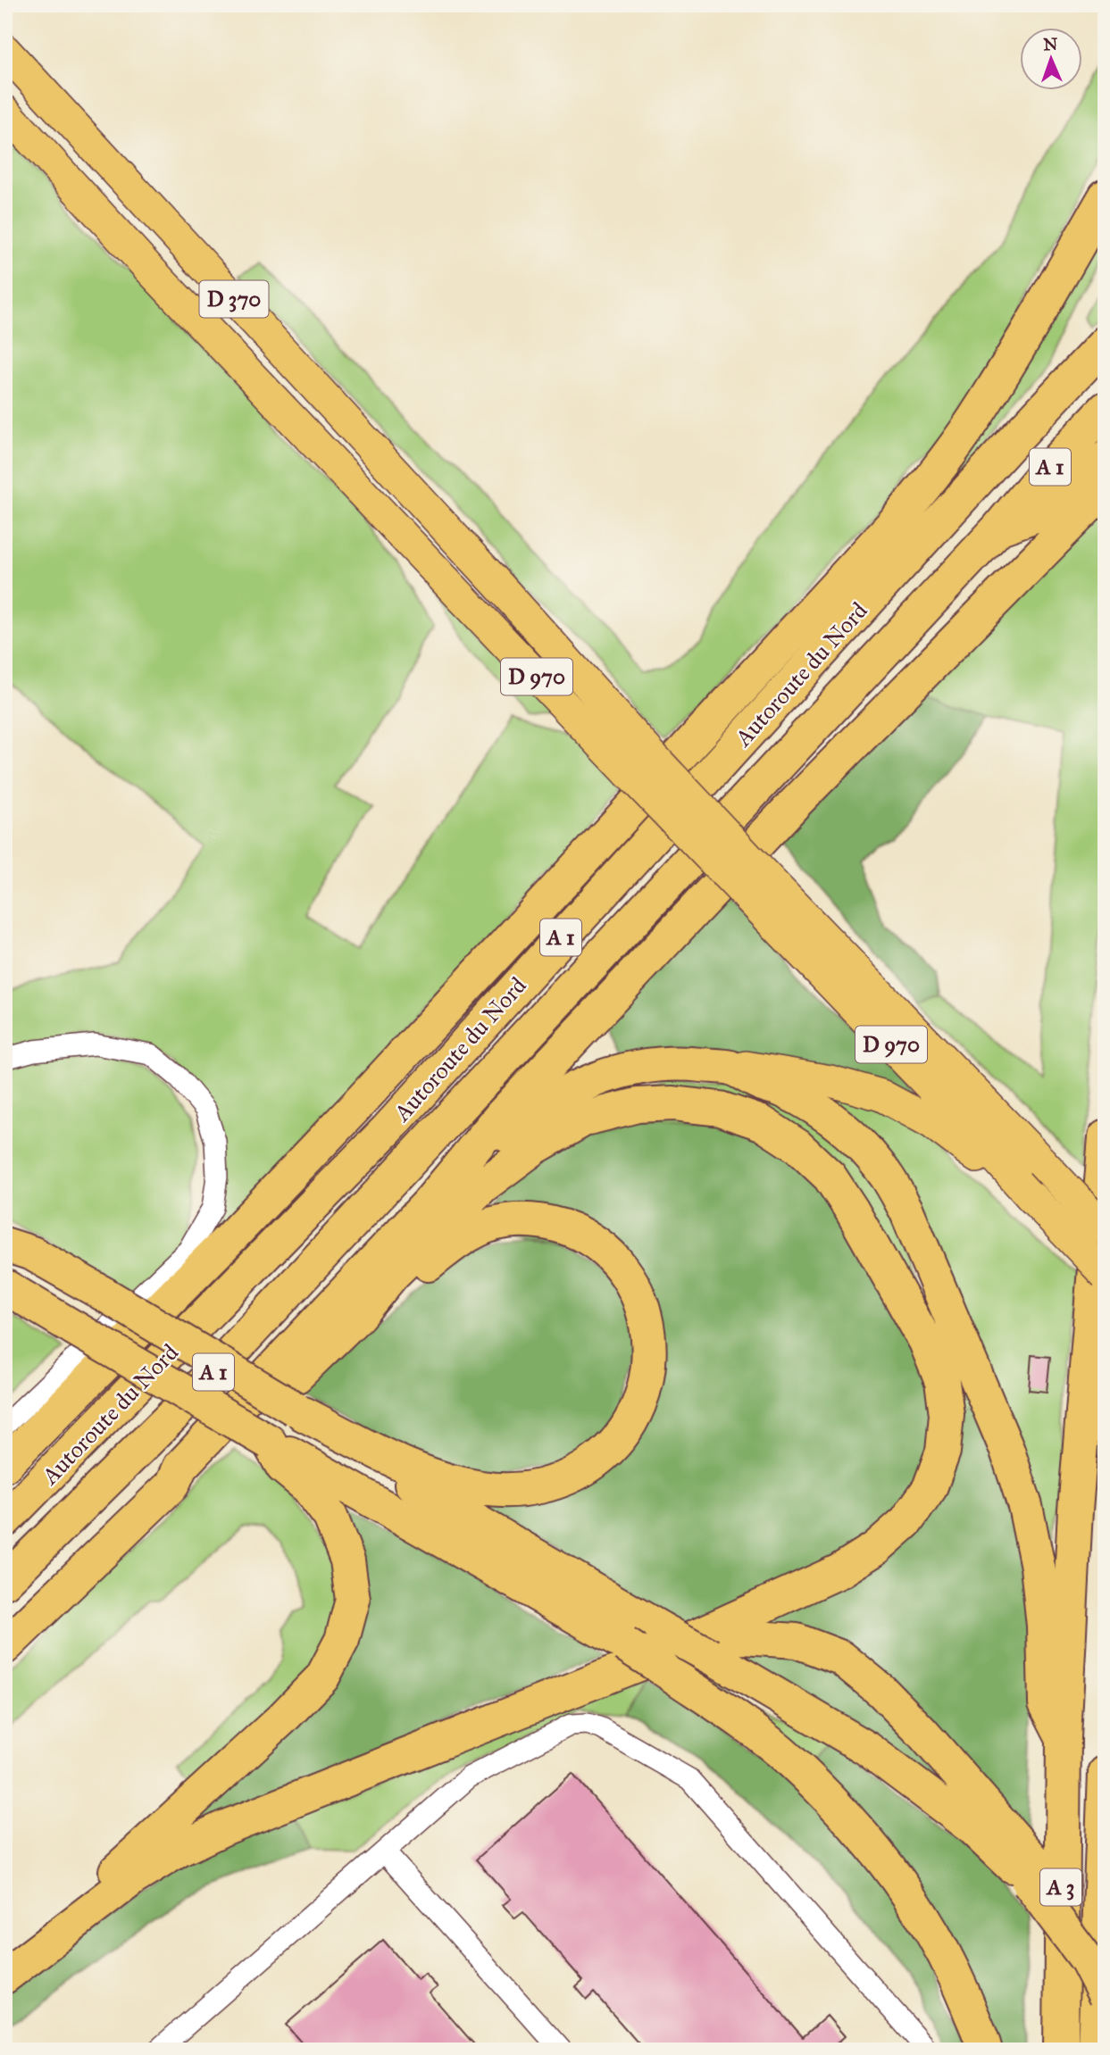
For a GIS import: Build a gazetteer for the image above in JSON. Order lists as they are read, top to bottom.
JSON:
{
  "streets": {
    "highway": ["A 1", "Autoroute du Nord", "A 3"],
    "main road": ["D 370", "D 970"]
  },
  "crossings": [
    ["D 370", "D 970"]
  ],
  "north": "top"
}
